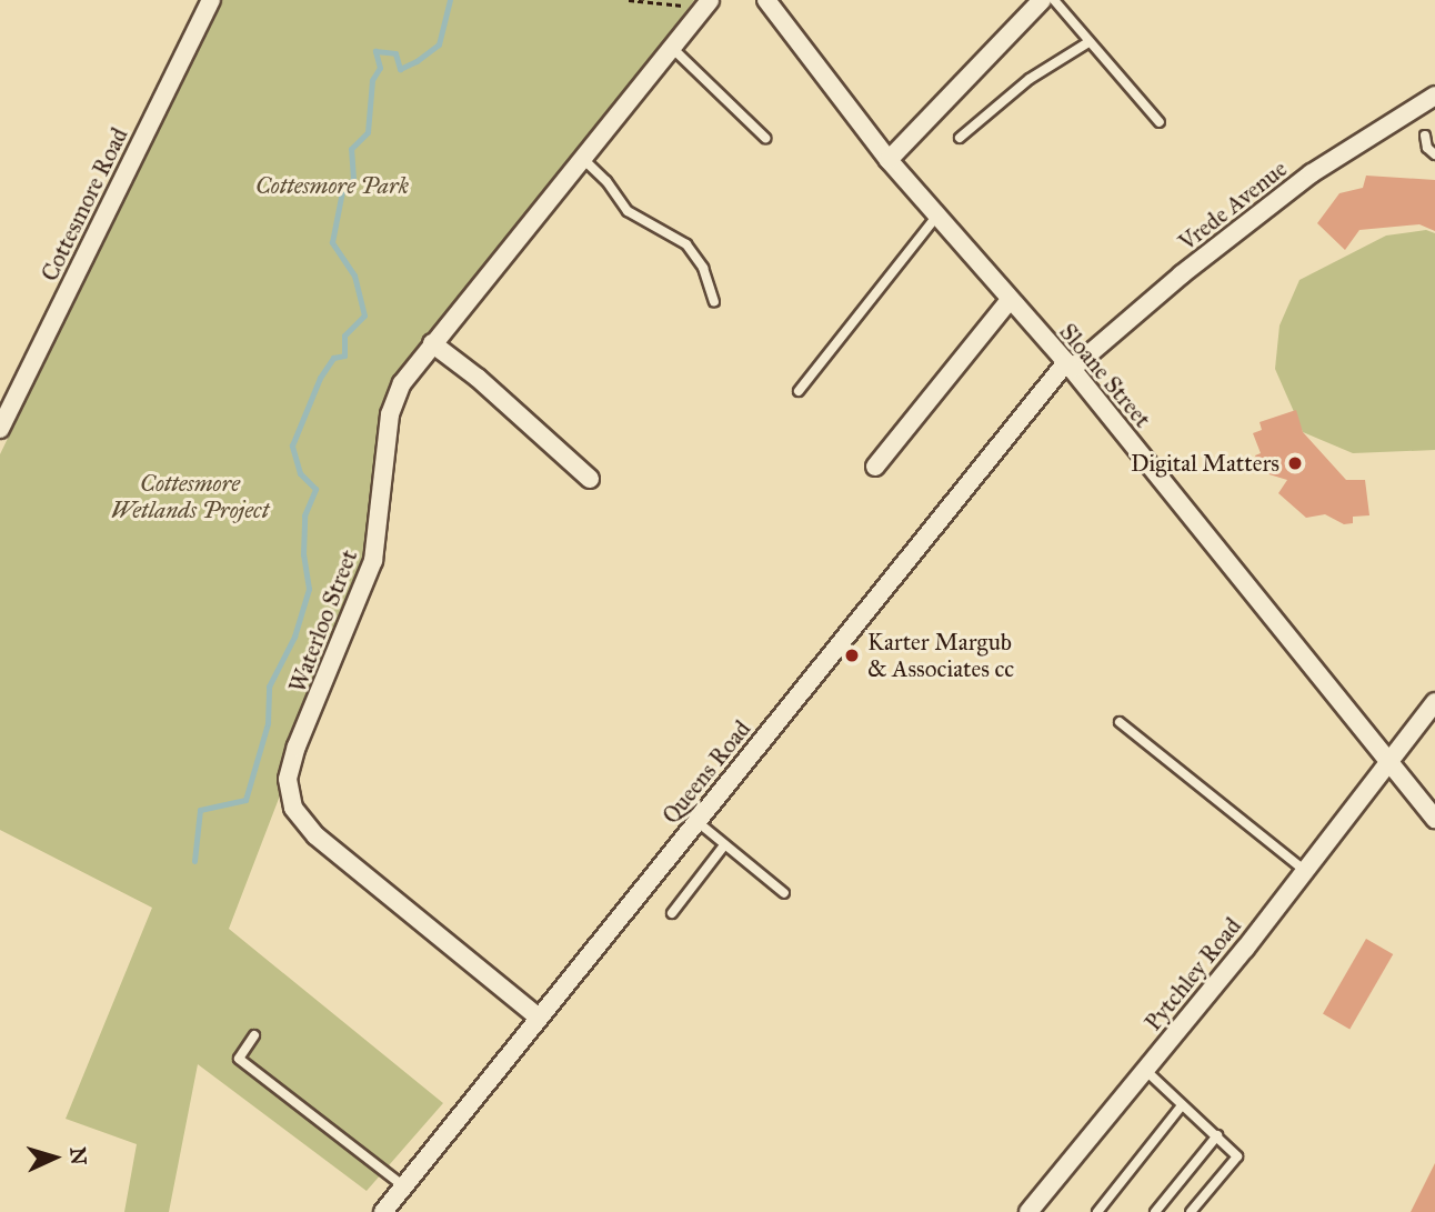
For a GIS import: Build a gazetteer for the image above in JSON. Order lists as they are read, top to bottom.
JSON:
{
  "streets": {
    "street": [
      "Cottesmore Road",
      "Vrede Avenue",
      "Sloane Street",
      "Waterloo Street",
      "Queens Road",
      "Pytchley Road"
    ]
  },
  "crossings": [
    ["Vrede Avenue", "Sloane Street"],
    ["Vrede Avenue", "Queens Road"],
    ["Sloane Street", "Queens Road"],
    ["Sloane Street", "Pytchley Road"],
    ["Waterloo Street", "Queens Road"]
  ],
  "parks": ["Cottesmore Park", "Cottesmore Wetlands Project"],
  "places": ["Digital Matters", "Karter Margub & Associates cc"],
  "north": "right"
}
